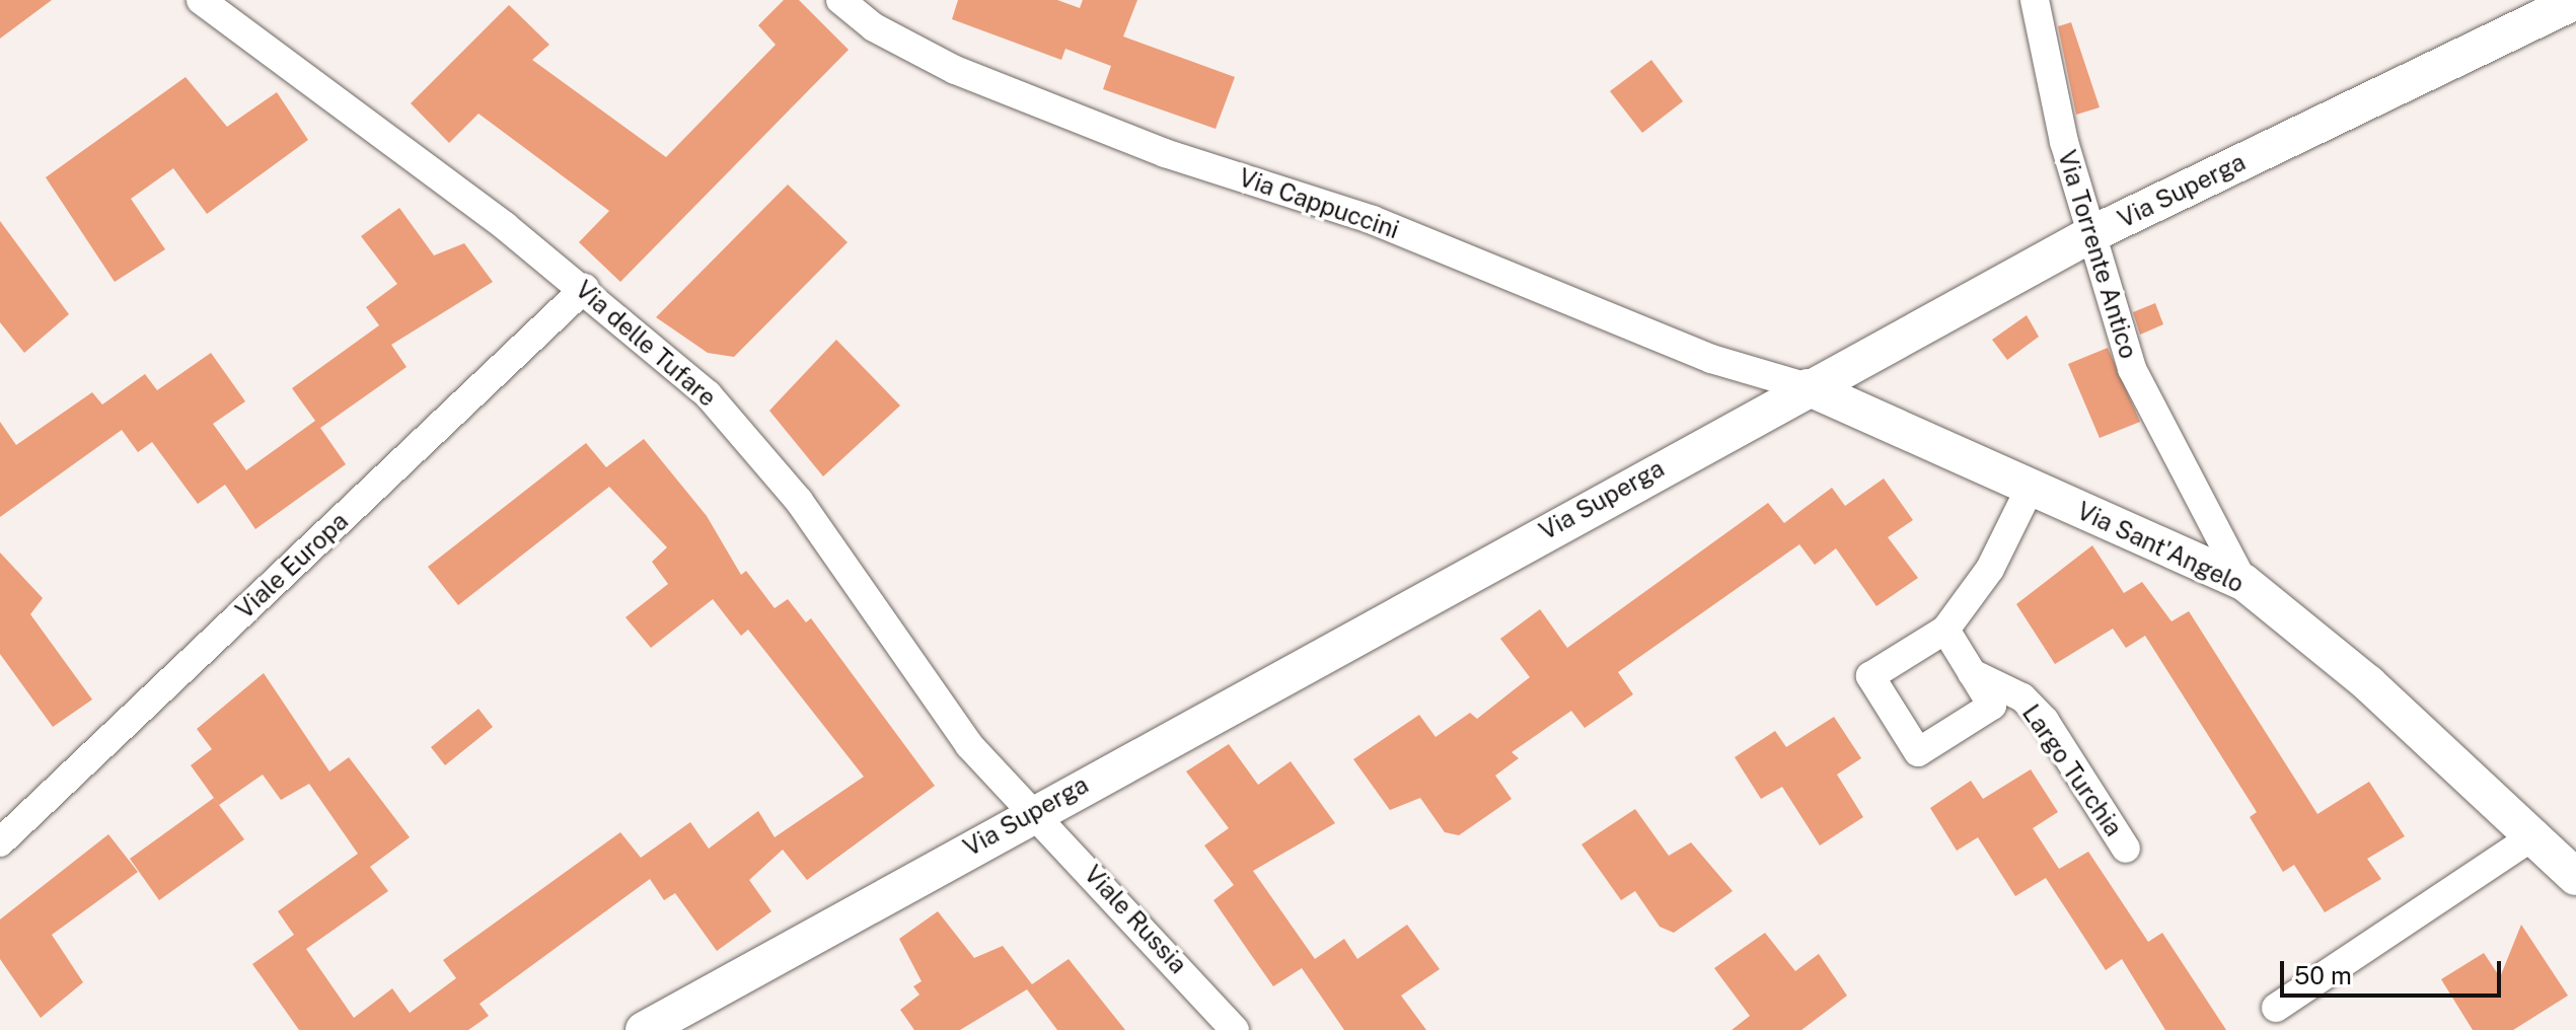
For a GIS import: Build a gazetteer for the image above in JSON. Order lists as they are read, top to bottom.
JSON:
{
  "streets": {
    "street": [
      "Via Superga",
      "Via Cappuccini",
      "Via Torrente Antico",
      "Via delle Tufare",
      "Via Sant'Angelo",
      "Viale Europa",
      "Largo Turchia",
      "Viale Russia"
    ]
  },
  "crossings": [
    ["Via Superga", "Via Cappuccini"],
    ["Via Superga", "Via Torrente Antico"],
    ["Via Superga", "Via delle Tufare"],
    ["Via Superga", "Via Sant'Angelo"],
    ["Via Superga", "Viale Russia"],
    ["Via Cappuccini", "Via Sant'Angelo"],
    ["Via Torrente Antico", "Via Sant'Angelo"],
    ["Via delle Tufare", "Viale Europa"],
    ["Via delle Tufare", "Viale Russia"],
    ["Via Sant'Angelo", "Largo Turchia"]
  ],
  "scale_bar": "50 m"
}
